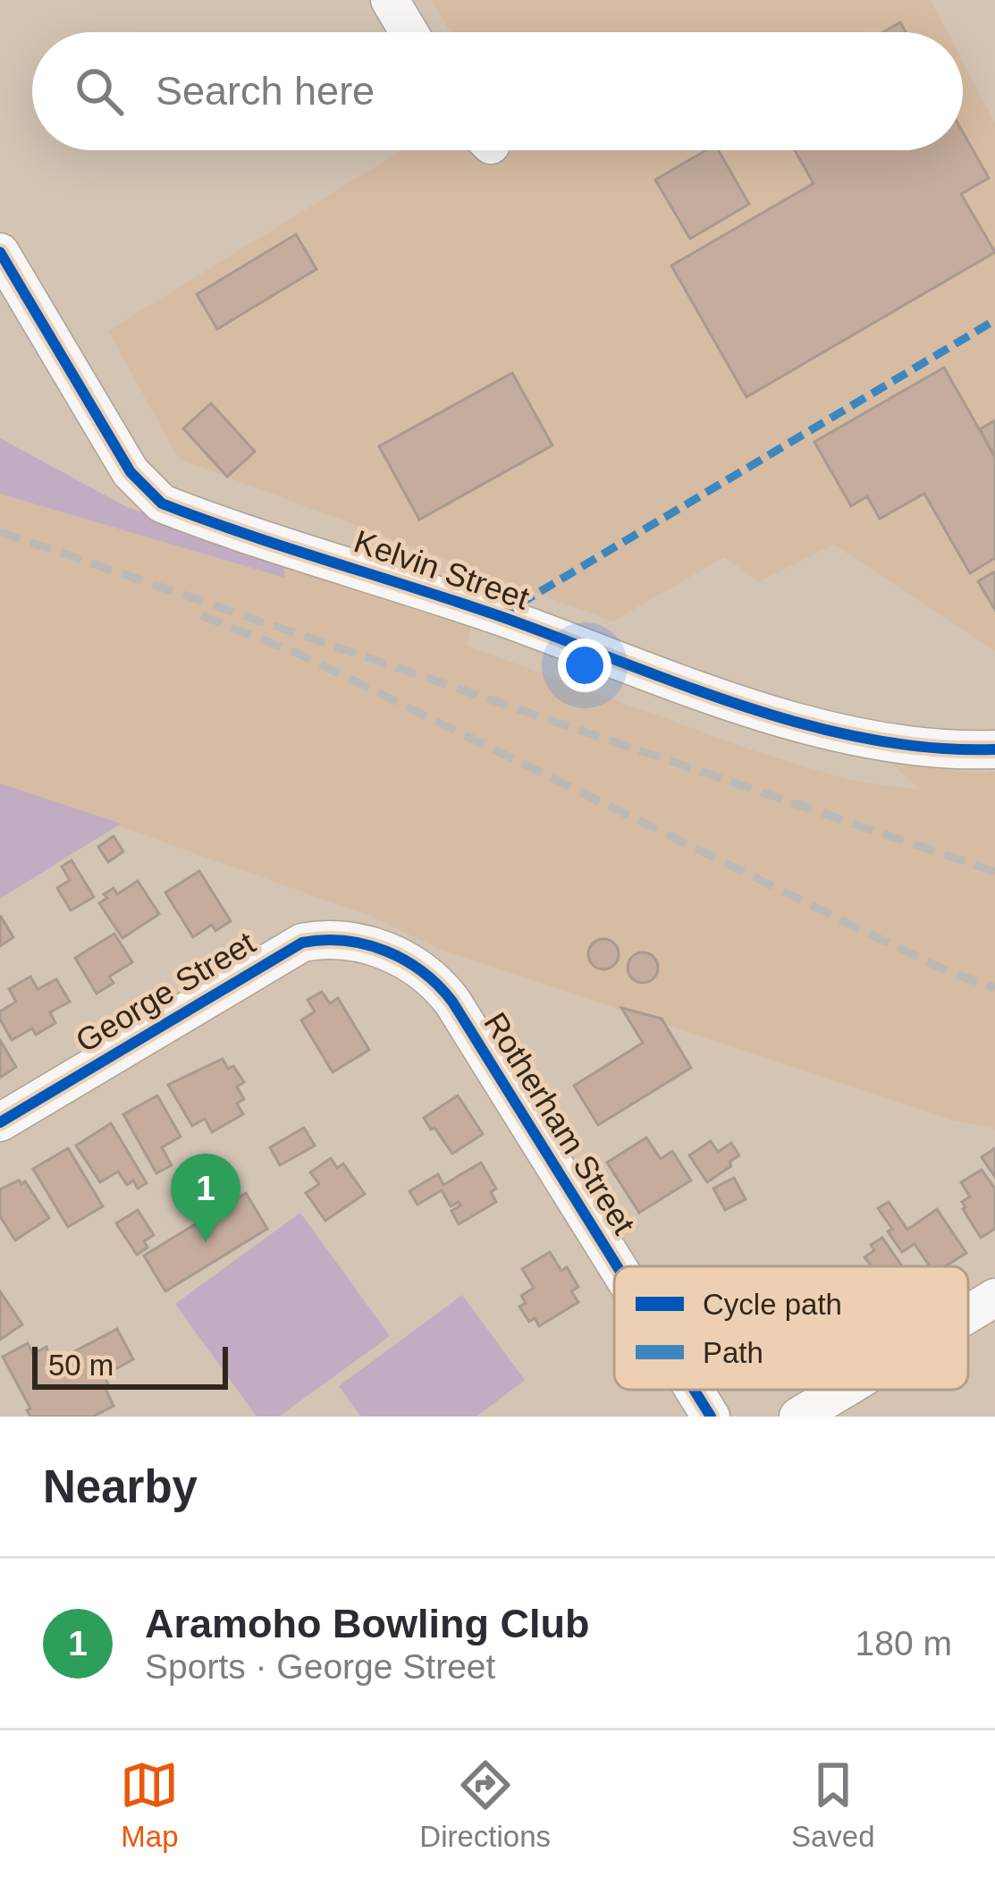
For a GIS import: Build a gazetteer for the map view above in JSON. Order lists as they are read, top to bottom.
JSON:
{
  "streets": {
    "street": ["Kelvin Street", "George Street", "Rotherham Street"]
  },
  "crossings": [
    ["George Street", "Rotherham Street"]
  ],
  "legend": ["Cycle path", "Path"],
  "scale_bar": "50 m",
  "page": {
    "search": "Search here",
    "pins": "1",
    "scale": "50 m",
    "heading": "Nearby",
    "list": [
      {
        "mark": "1",
        "name": "Aramoho Bowling Club",
        "note": "Sports · George Street",
        "value": "180 m"
      }
    ],
    "nav": ["Map", "Directions", "Saved"]
  }
}
